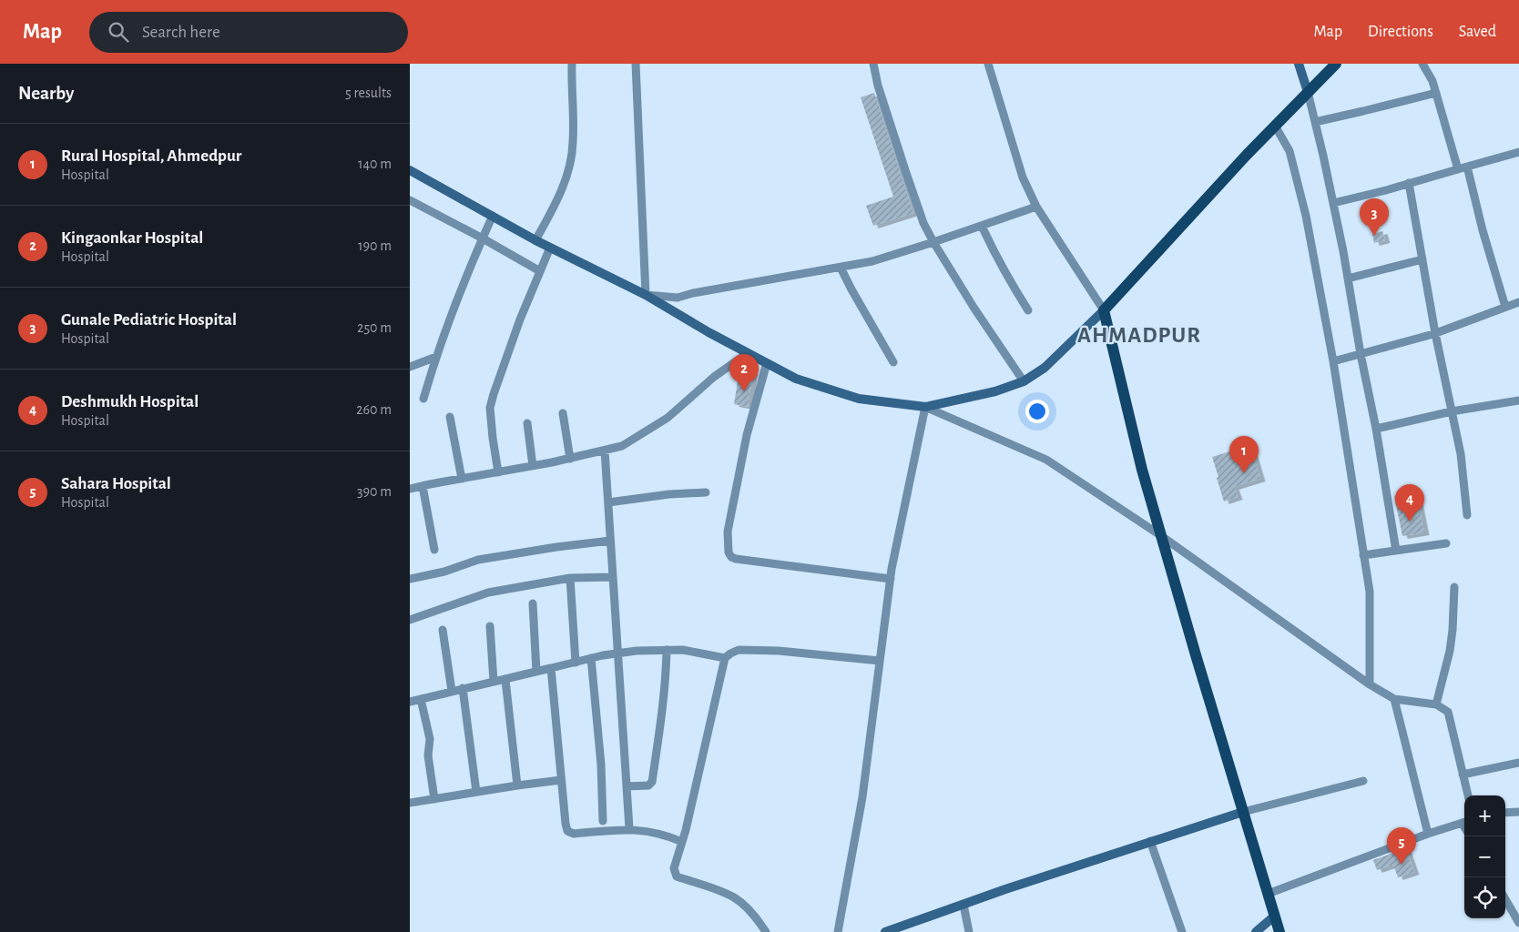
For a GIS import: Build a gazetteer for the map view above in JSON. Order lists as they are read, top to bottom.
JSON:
{
  "districts": ["AHMADPUR"],
  "page": {
    "header": "Map",
    "search": "Search here",
    "nav": ["Map", "Directions", "Saved"],
    "heading": ["Nearby", "5 results"],
    "list": [
      {
        "mark": "1",
        "name": "Rural Hospital, Ahmedpur",
        "note": "Hospital",
        "value": "140 m"
      },
      {
        "mark": "2",
        "name": "Kingaonkar Hospital",
        "note": "Hospital",
        "value": "190 m"
      },
      {
        "mark": "3",
        "name": "Gunale Pediatric Hospital",
        "note": "Hospital",
        "value": "250 m"
      },
      {
        "mark": "4",
        "name": "Deshmukh Hospital",
        "note": "Hospital",
        "value": "260 m"
      },
      {
        "mark": "5",
        "name": "Sahara Hospital",
        "note": "Hospital",
        "value": "390 m"
      }
    ],
    "pins": [
      "3",
      "2",
      "1",
      "4",
      "5"
    ],
    "map_buttons": ["+", "−"]
  }
}
